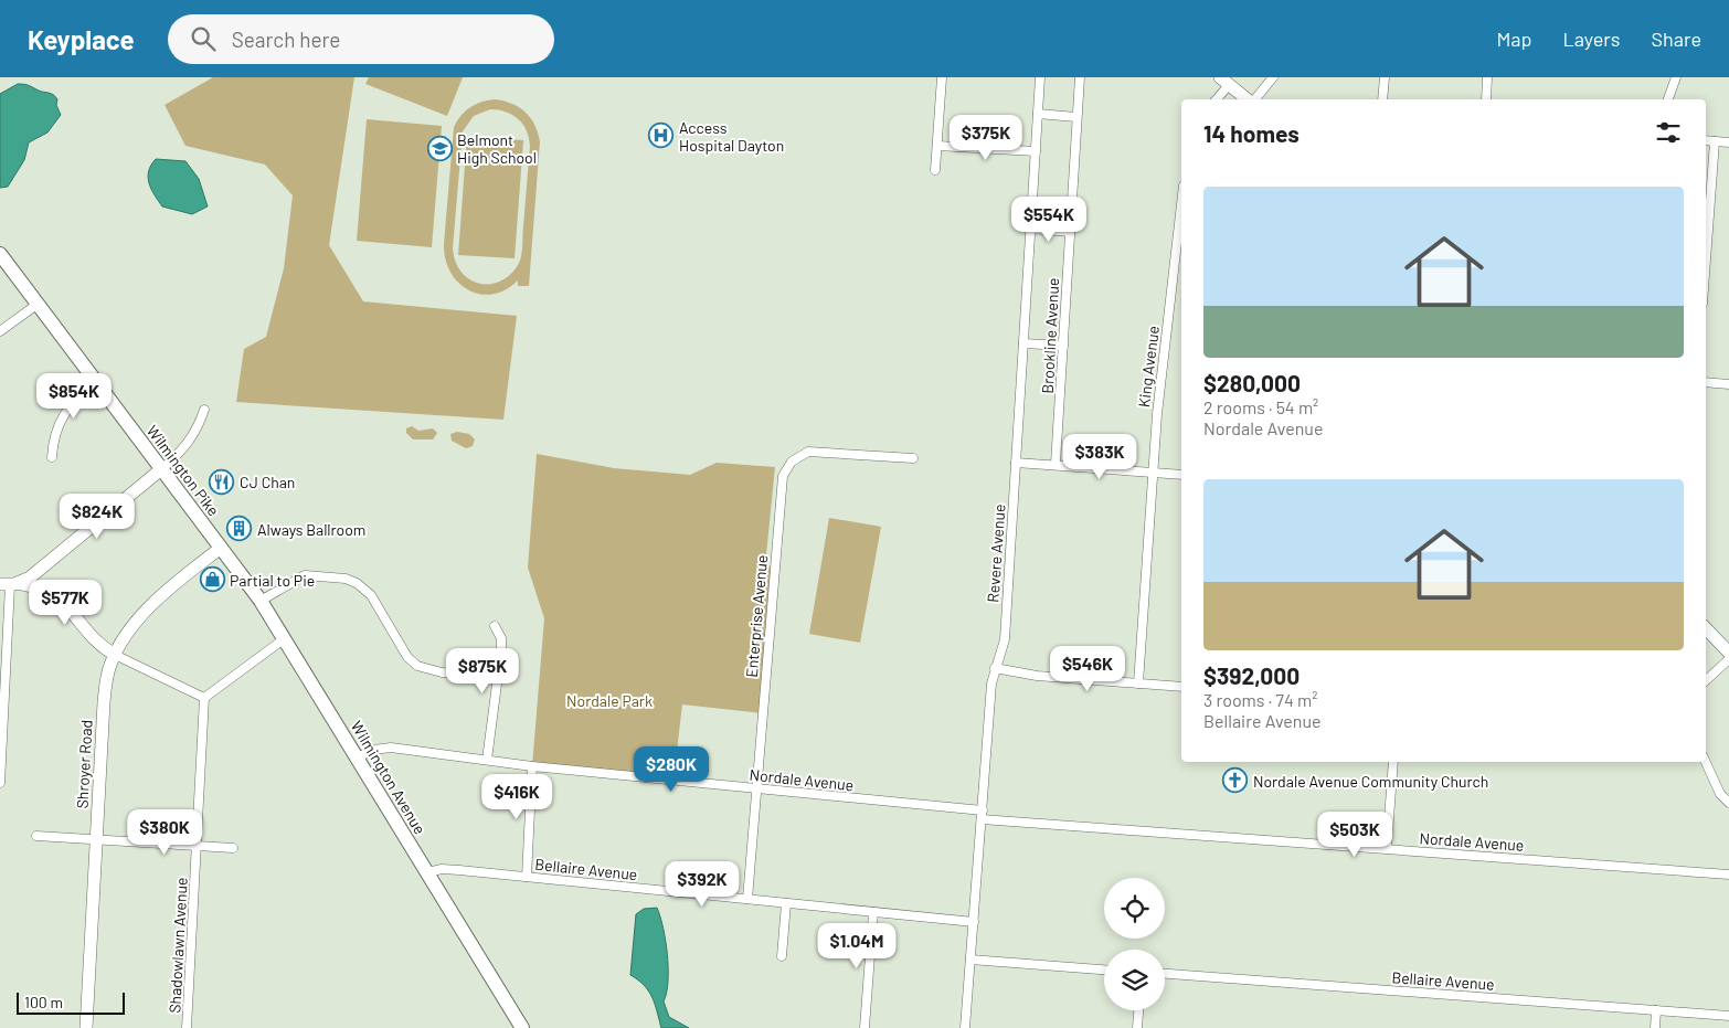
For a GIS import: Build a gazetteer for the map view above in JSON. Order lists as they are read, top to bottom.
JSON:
{
  "streets": {
    "main road": ["Wilmington Pike", "Shroyer Road", "Wilmington Avenue"],
    "street": [
      "Brookline Avenue",
      "King Avenue",
      "Revere Avenue",
      "Enterprise Avenue",
      "Nordale Avenue",
      "Bellaire Avenue",
      "Shadowlawn Avenue"
    ]
  },
  "crossings": [
    ["Wilmington Pike", "Shroyer Road"],
    ["Wilmington Pike", "Wilmington Avenue"],
    ["Revere Avenue", "Nordale Avenue"],
    ["Revere Avenue", "Bellaire Avenue"],
    ["Enterprise Avenue", "Nordale Avenue"],
    ["Enterprise Avenue", "Bellaire Avenue"],
    ["Shroyer Road", "Wilmington Avenue"],
    ["Wilmington Avenue", "Nordale Avenue"],
    ["Wilmington Avenue", "Bellaire Avenue"]
  ],
  "parks": ["Nordale Park"],
  "places": {
    "hospital": ["Access Hospital Dayton"],
    "school or university": ["Belmont High School"],
    "restaurant": ["CJ Chan"],
    "building": ["Always Ballroom"],
    "shop": ["Partial to Pie"],
    "church": ["Nordale Avenue Community Church"]
  },
  "scale_bar": "100 m",
  "page": {
    "header": "Keyplace",
    "search": "Search here",
    "nav": ["Map", "Layers", "Share"],
    "heading": "14 homes",
    "price": [
      "$375K",
      "$554K",
      "$854K",
      "$383K",
      "$824K",
      "$577K",
      "$546K",
      "$875K",
      "$280K",
      "$416K",
      "$380K",
      "$503K",
      "$392K",
      "$1.04M"
    ],
    "list": [
      {
        "name": "$280,000",
        "note": "2 rooms · 54 m² · Nordale Avenue"
      },
      {
        "name": "$392,000",
        "note": "3 rooms · 74 m² · Bellaire Avenue"
      }
    ],
    "scale": "100 m"
  }
}
